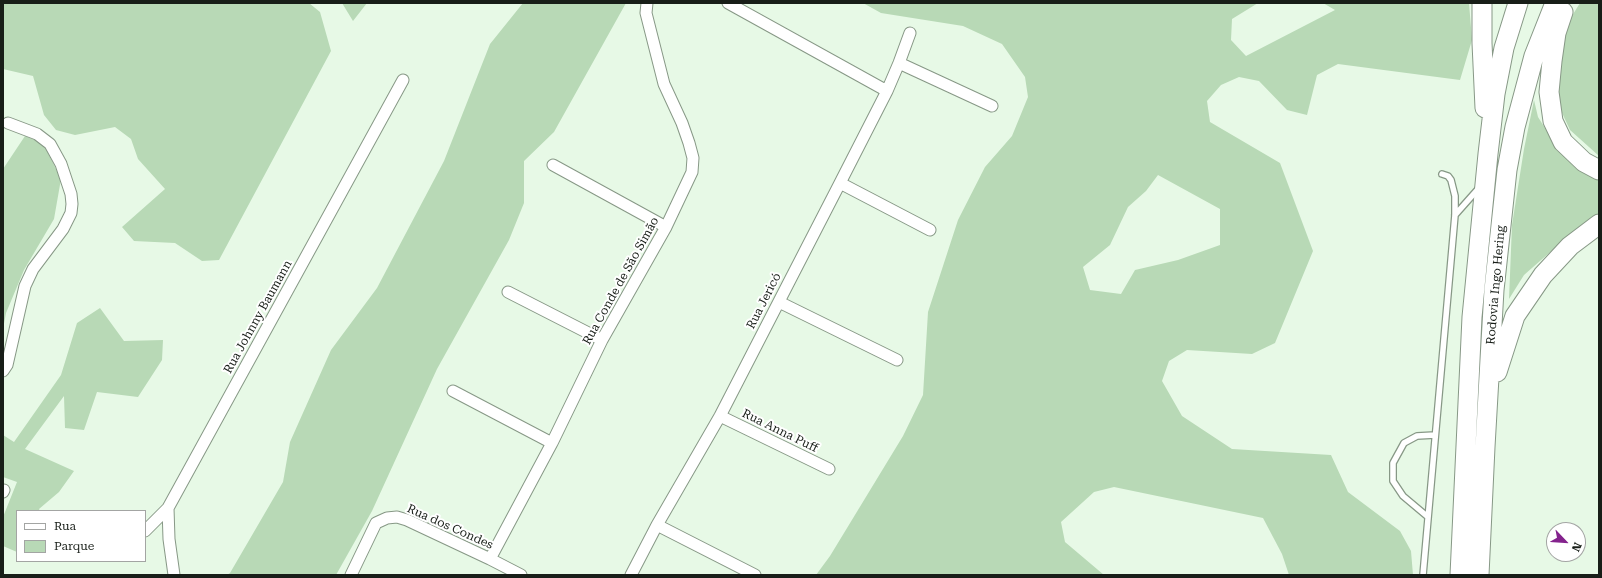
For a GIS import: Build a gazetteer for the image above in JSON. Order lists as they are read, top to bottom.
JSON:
{
  "streets": {
    "highway": ["Rodovia Ingo Hering"],
    "street": [
      "Rua Conde de São Simão",
      "Rua Jericó",
      "Rua Johnny Baumann",
      "Rua Anna Puff",
      "Rua dos Condes"
    ]
  },
  "crossings": [
    ["Rua Conde de São Simão", "Rua dos Condes"],
    ["Rua Jericó", "Rua Anna Puff"]
  ],
  "legend": ["Rua", "Parque"],
  "north": "bottom right"
}
